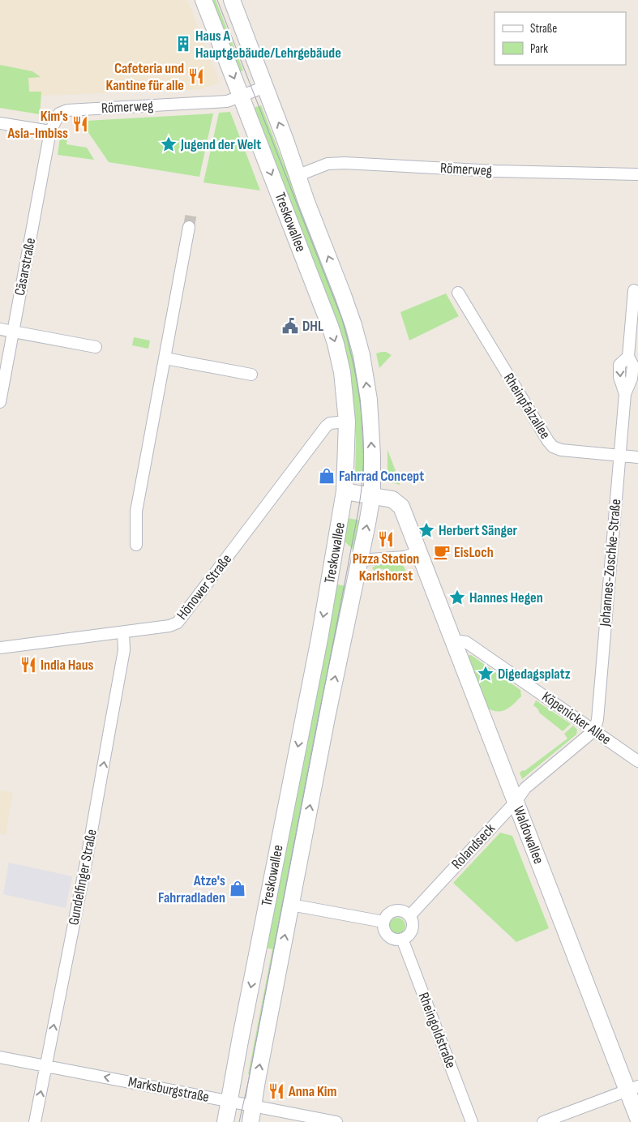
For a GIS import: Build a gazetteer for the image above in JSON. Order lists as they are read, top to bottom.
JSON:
{
  "streets": {
    "main road": ["Treskowallee", "Waldowallee"],
    "street": [
      "Römerweg",
      "Cäsarstraße",
      "Rheinpfalzallee",
      "Johannes-Zoschke-Straße",
      "Hönower Straße",
      "Köpenicker Allee",
      "Rolandseck",
      "Gundelfinger Straße",
      "Rheingoldstraße",
      "Marksburgstraße"
    ]
  },
  "crossings": [
    ["Römerweg", "Treskowallee"],
    ["Römerweg", "Cäsarstraße"],
    ["Treskowallee", "Hönower Straße"],
    ["Treskowallee", "Waldowallee"],
    ["Treskowallee", "Marksburgstraße"],
    ["Rheinpfalzallee", "Johannes-Zoschke-Straße"],
    ["Johannes-Zoschke-Straße", "Köpenicker Allee"],
    ["Johannes-Zoschke-Straße", "Rolandseck"],
    ["Hönower Straße", "Gundelfinger Straße"],
    ["Köpenicker Allee", "Waldowallee"],
    ["Köpenicker Allee", "Rolandseck"],
    ["Waldowallee", "Rolandseck"],
    ["Rolandseck", "Rheingoldstraße"],
    ["Gundelfinger Straße", "Marksburgstraße"]
  ],
  "one_way": ["Gundelfinger Straße", "Marksburgstraße"],
  "places": {
    "building": ["Haus A Hauptgebäude/Lehrgebäude"],
    "restaurant": [
      "Cafeteria und Kantine für alle",
      "Kim's Asia-Imbiss",
      "Pizza Station Karlshorst",
      "India Haus",
      "Anna Kim"
    ],
    "place": [
      "Jugend der Welt",
      "Herbert Sänger",
      "Hannes Hegen",
      "Digedagsplatz"
    ],
    "public building": ["DHL"],
    "shop": ["Fahrrad Concept", "Atze's Fahrradladen"],
    "cafe": ["EisLoch"]
  },
  "legend": ["Straße", "Park"]
}
